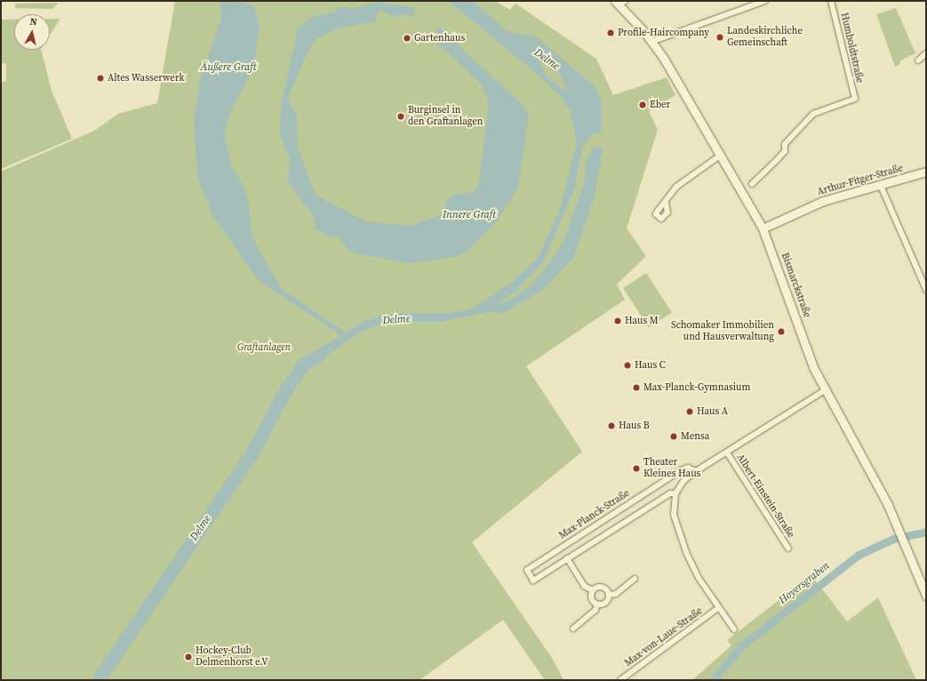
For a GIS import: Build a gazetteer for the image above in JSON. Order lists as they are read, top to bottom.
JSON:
{
  "streets": {
    "main road": ["Arthur-Fitger-Straße", "Bismarckstraße"],
    "street": [
      "Humboldtstraße",
      "Albert-Einstein-Straße",
      "Max-Planck-Straße",
      "Max-von-Laue-Straße"
    ]
  },
  "crossings": [
    ["Arthur-Fitger-Straße", "Bismarckstraße"]
  ],
  "water": [
    "Delme",
    "Äußere Graft",
    "Innere Graft",
    "Hoyersgraben"
  ],
  "parks": ["Graftanlagen"],
  "places": [
    "Profile-Haircompany",
    "Landeskirchliche Gemeinschaft",
    "Gartenhaus",
    "Altes Wasserwerk",
    "Eber",
    "Burginsel in den Graftanlagen",
    "Haus M",
    "Schomaker Immobilien und Hausverwaltung",
    "Haus C",
    "Max-Planck-Gymnasium",
    "Haus A",
    "Haus B",
    "Mensa",
    "Theater Kleines Haus",
    "Hockey-Club Delmenhorst e.V"
  ],
  "north": "top"
}
